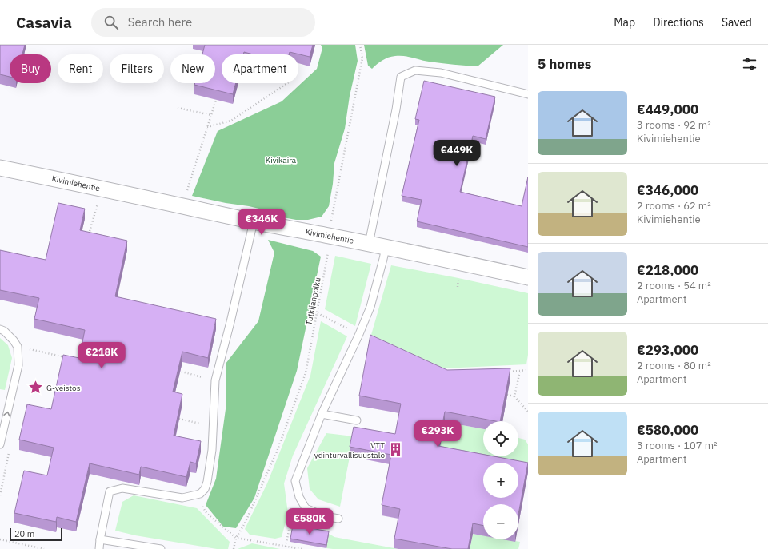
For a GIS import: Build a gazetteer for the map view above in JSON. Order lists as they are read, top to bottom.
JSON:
{
  "streets": {
    "street": ["Kivimiehentie"],
    "path": ["Tutkijanpolku"]
  },
  "crossings": [
    ["Kivimiehentie", "Tutkijanpolku"]
  ],
  "parks": ["Kivikaira"],
  "places": {
    "place": ["G-veistos"],
    "building": ["VTT ydinturvallisuustalo"]
  },
  "scale_bar": "20 m",
  "page": {
    "header": "Casavia",
    "search": "Search here",
    "nav": ["Map", "Directions", "Saved"],
    "heading": "5 homes",
    "chip": [
      "Buy",
      "Rent",
      "Filters",
      "New",
      "Apartment"
    ],
    "list": [
      {
        "name": "€449,000",
        "note": "3 rooms · 92 m² · Kivimiehentie"
      },
      {
        "name": "€346,000",
        "note": "2 rooms · 62 m² · Kivimiehentie"
      },
      {
        "name": "€218,000",
        "note": "2 rooms · 54 m² · Apartment"
      },
      {
        "name": "€293,000",
        "note": "2 rooms · 80 m² · Apartment"
      },
      {
        "name": "€580,000",
        "note": "3 rooms · 107 m² · Apartment"
      }
    ],
    "price": [
      "€449K",
      "€346K",
      "€218K",
      "€293K",
      "€580K"
    ],
    "map_buttons": ["+", "−"],
    "scale": "20 m"
  }
}
